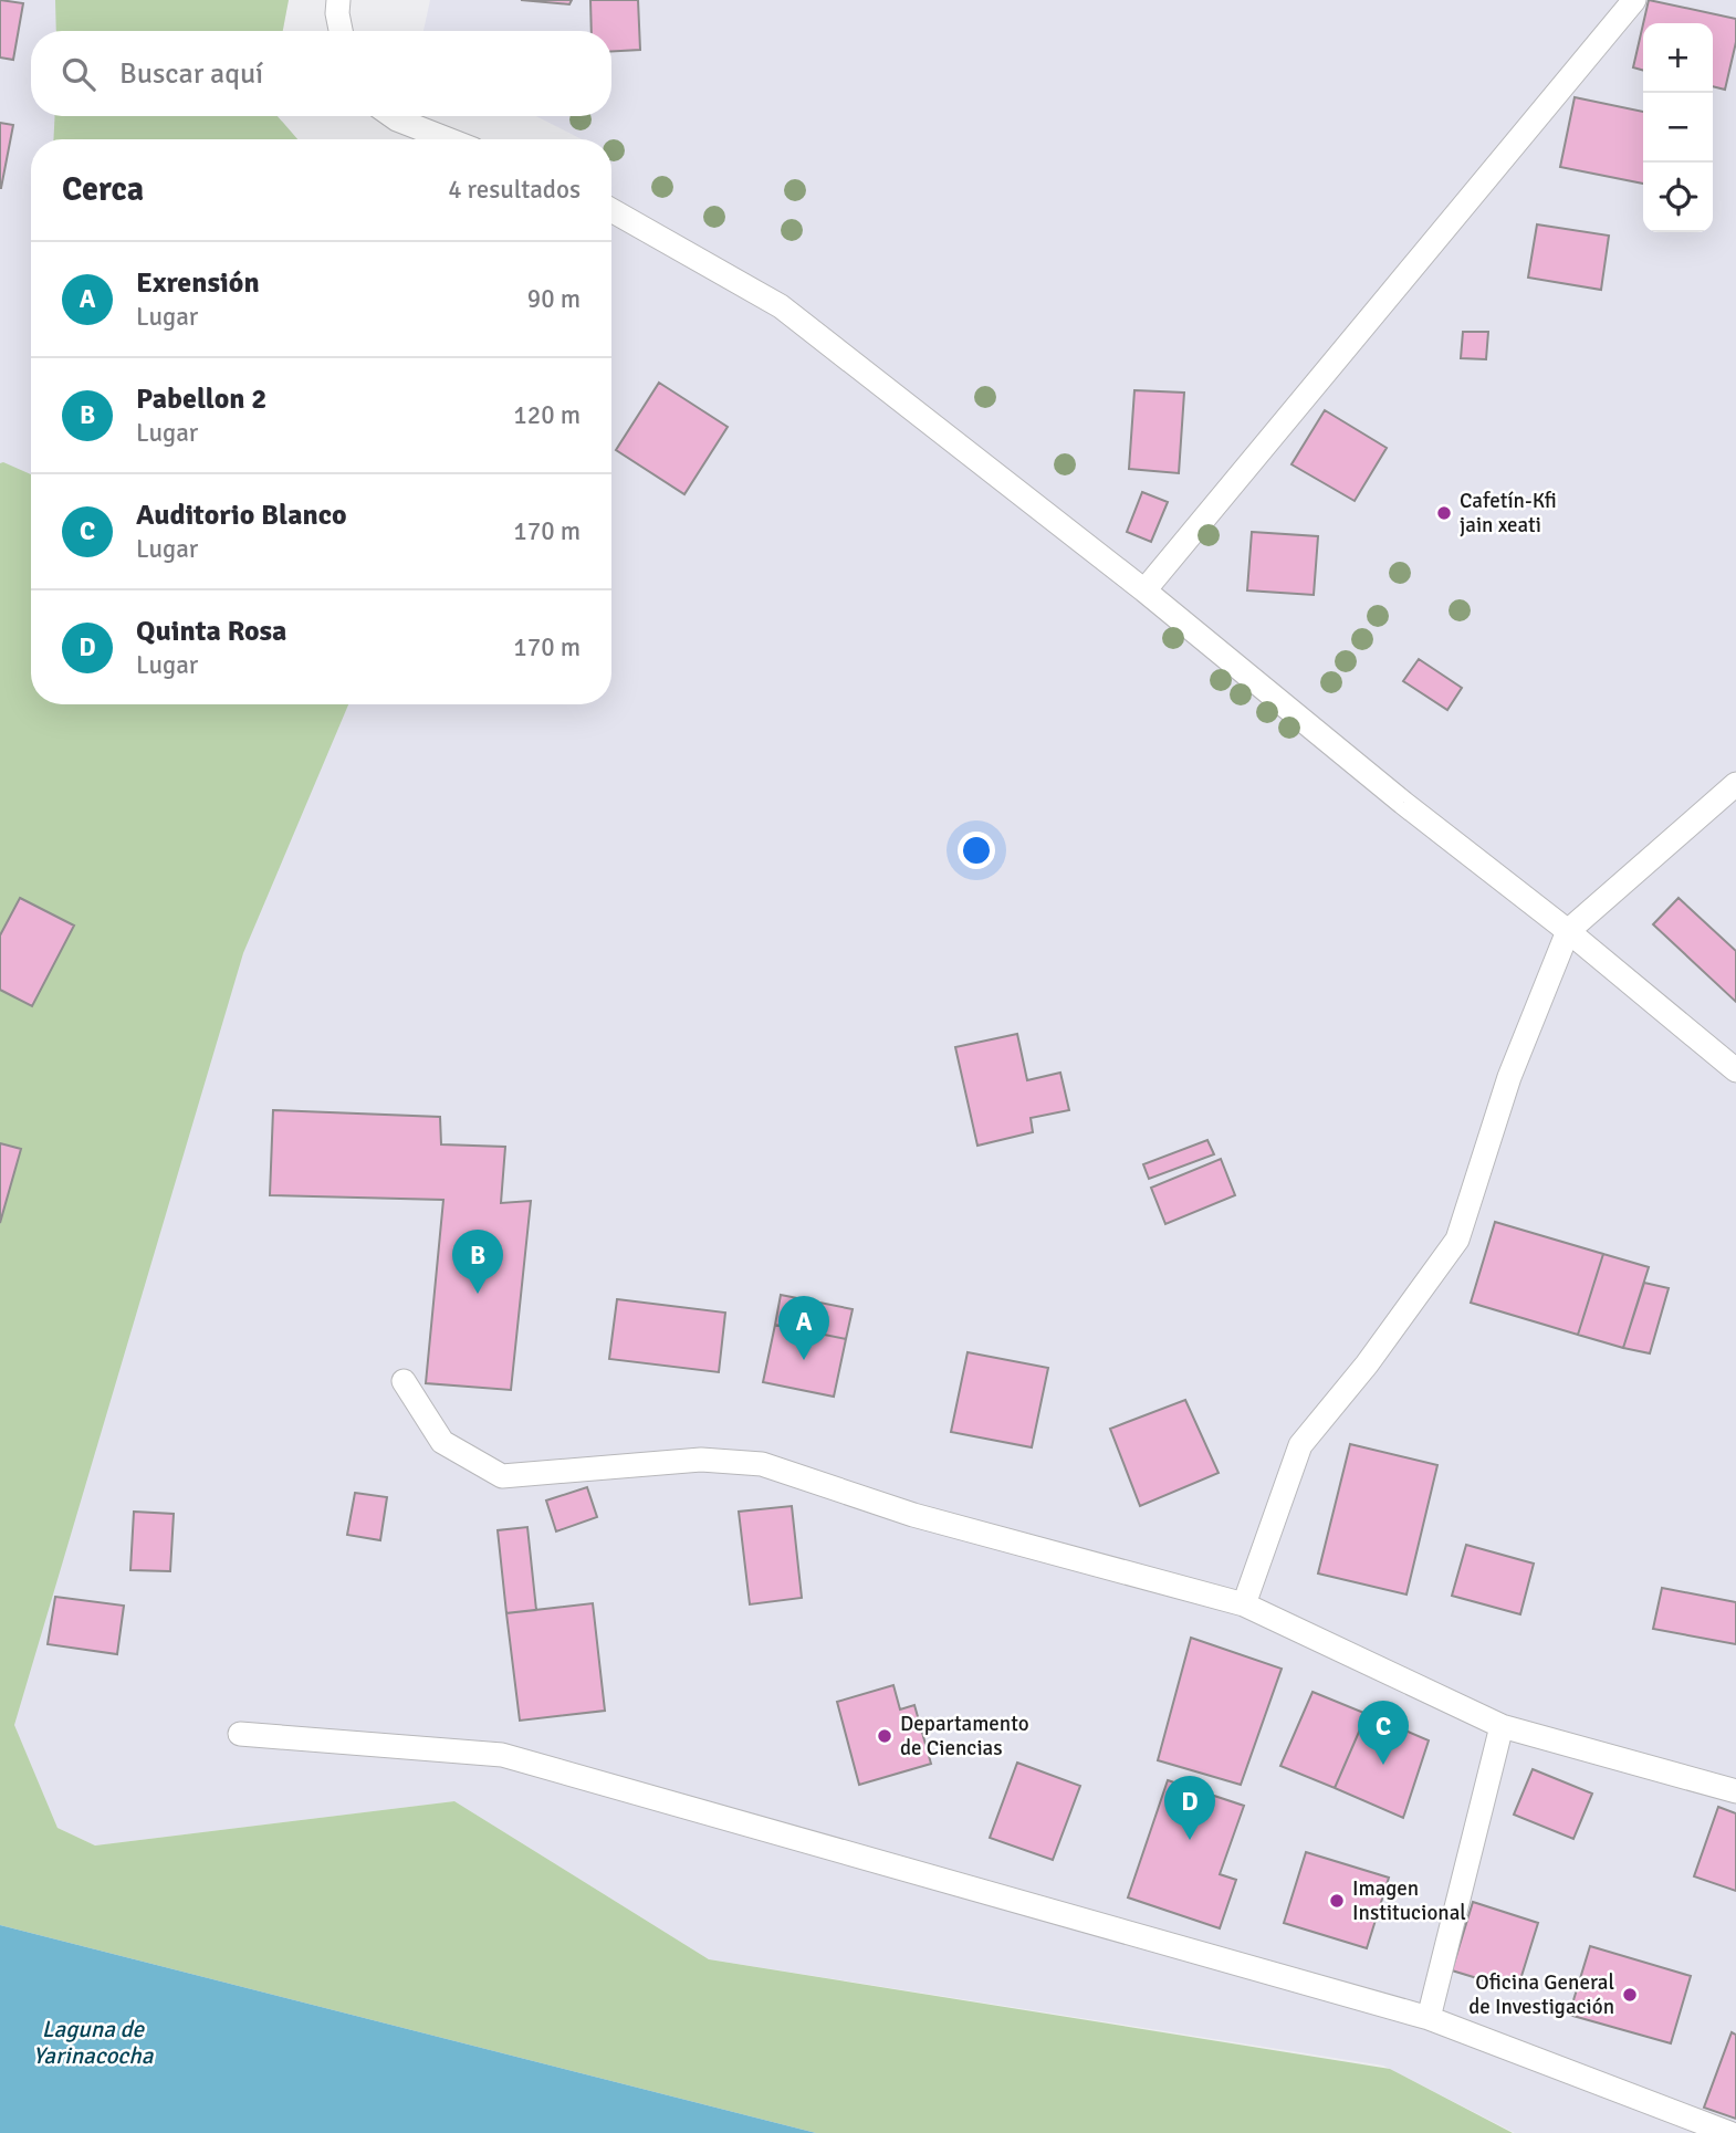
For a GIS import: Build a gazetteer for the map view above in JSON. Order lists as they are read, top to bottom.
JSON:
{
  "water": ["Laguna de Yarinacocha"],
  "places": [
    "Cafetín-Kfi jain xeati",
    "Departamento de Ciencias",
    "Imagen Institucional",
    "Oficina General de Investigación"
  ],
  "page": {
    "map_buttons": ["+", "−"],
    "search": "Buscar aquí",
    "heading": ["Cerca", "4 resultados"],
    "list": [
      {
        "mark": "A",
        "name": "Exrensión",
        "note": "Lugar",
        "value": "90 m"
      },
      {
        "mark": "B",
        "name": "Pabellon 2",
        "note": "Lugar",
        "value": "120 m"
      },
      {
        "mark": "C",
        "name": "Auditorio Blanco",
        "note": "Lugar",
        "value": "170 m"
      },
      {
        "mark": "D",
        "name": "Quinta Rosa",
        "note": "Lugar",
        "value": "170 m"
      }
    ],
    "pins": [
      "B",
      "A",
      "C",
      "D"
    ]
  }
}
